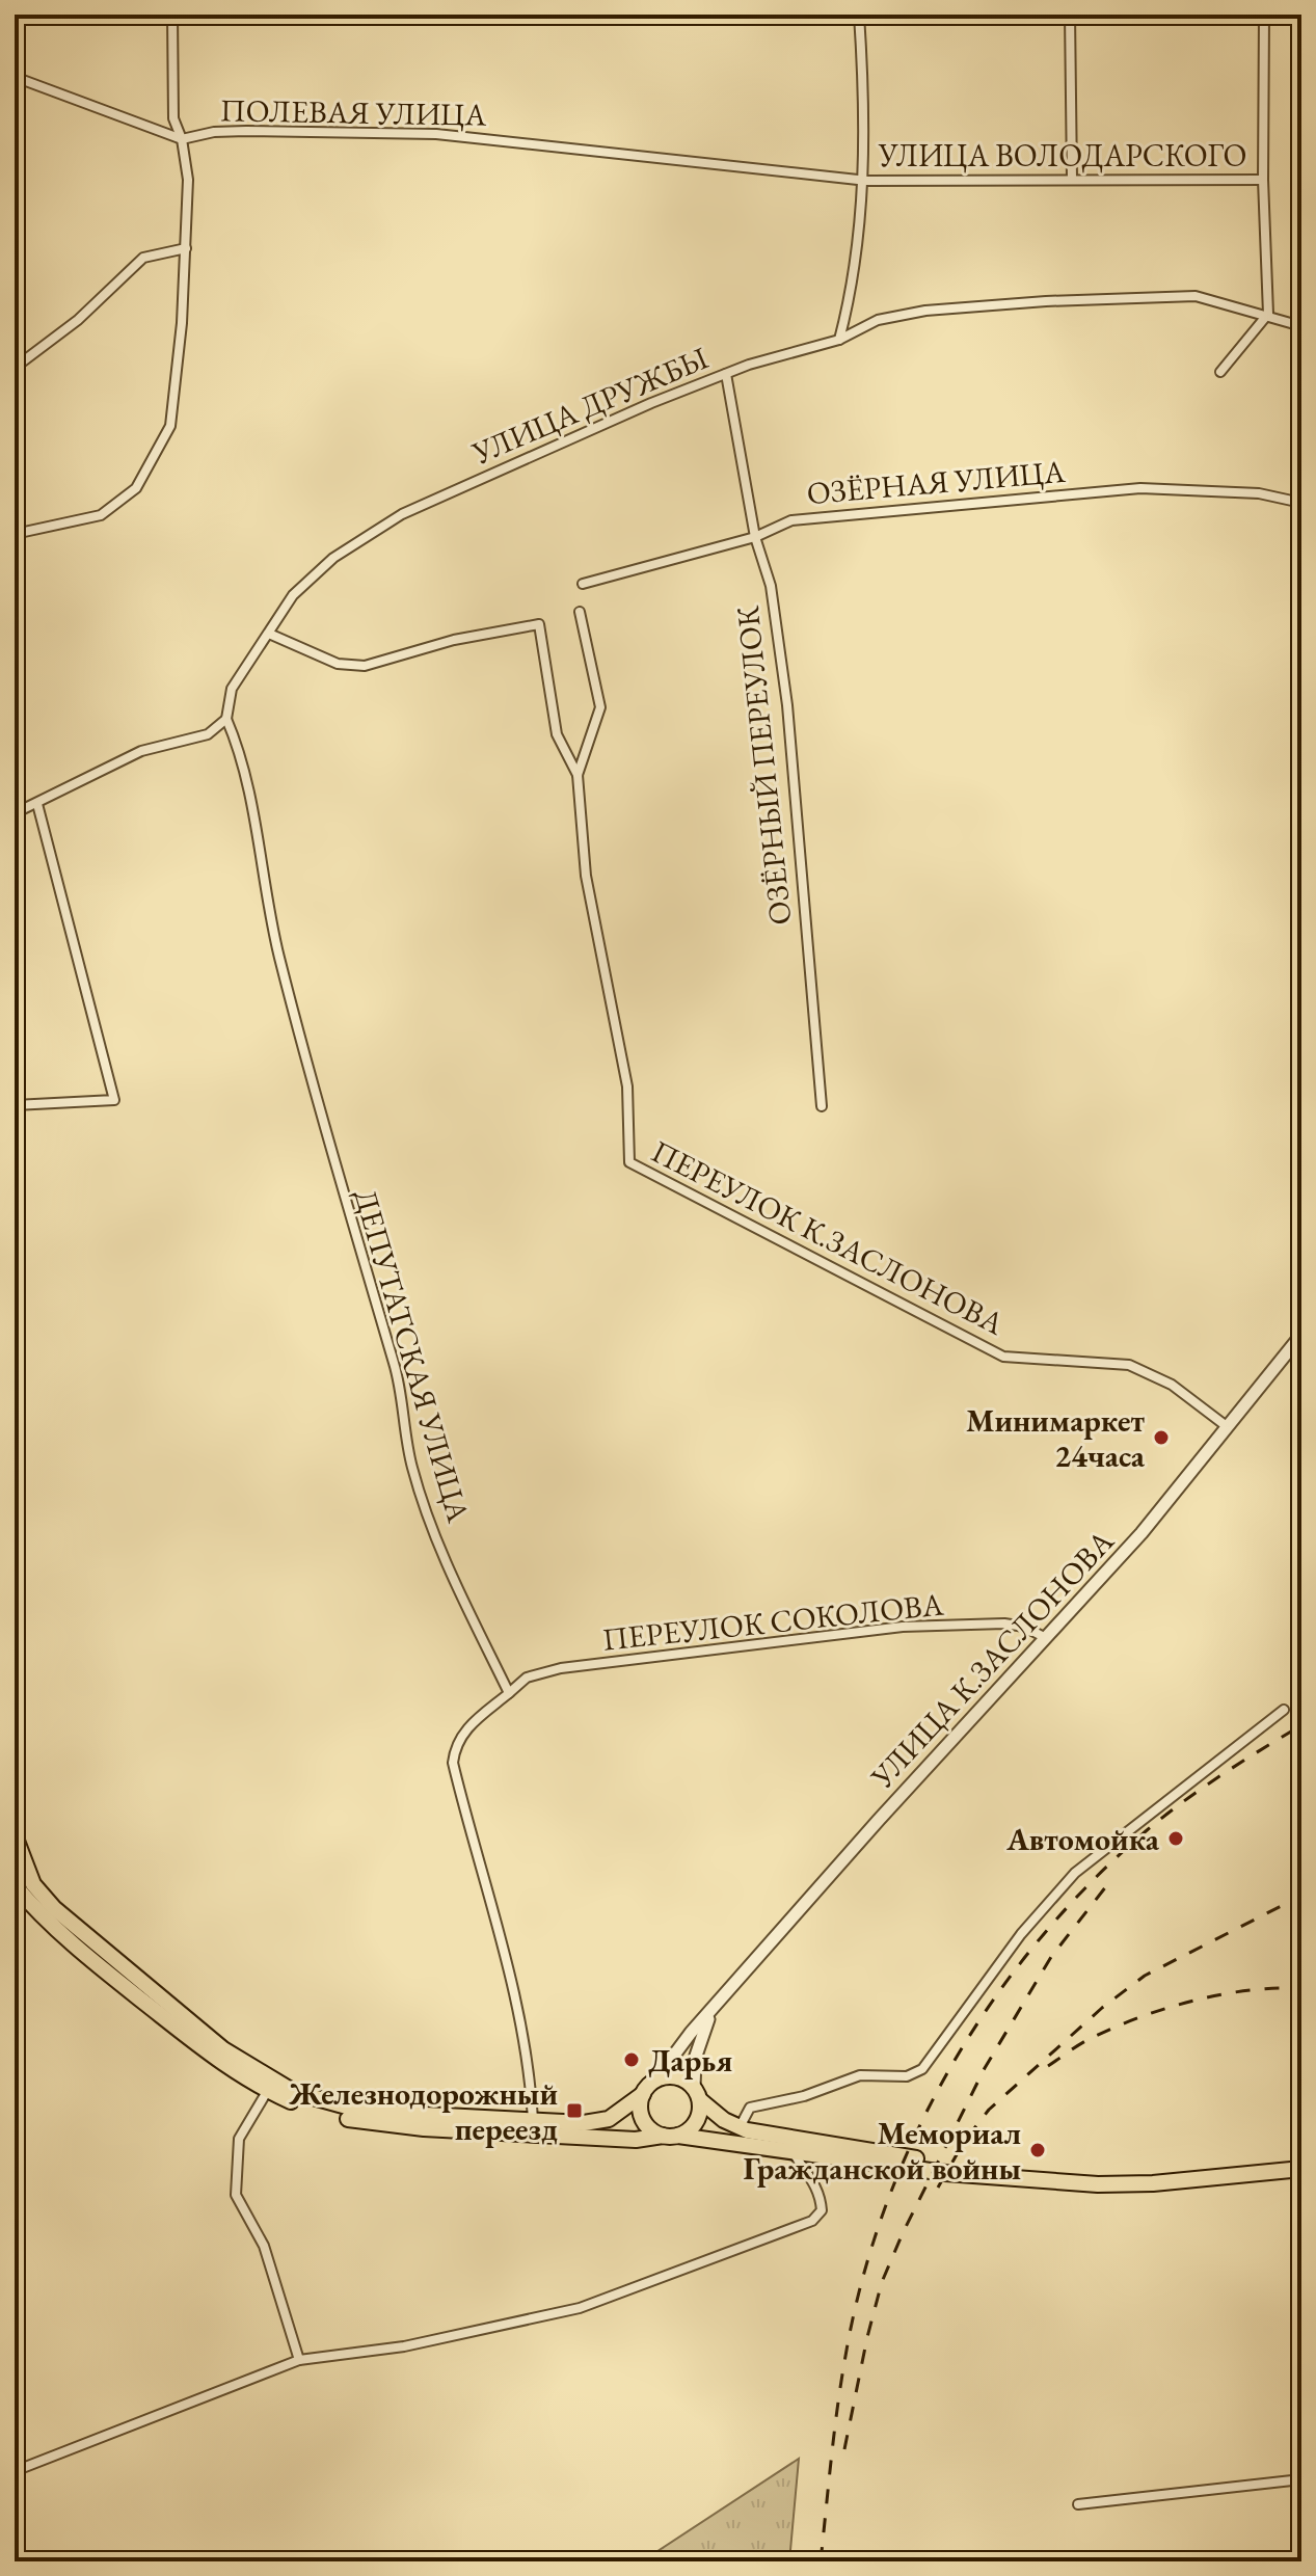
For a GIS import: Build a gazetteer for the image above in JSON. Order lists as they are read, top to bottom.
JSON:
{
  "streets": {
    "street": [
      "ПОЛЕВАЯ УЛИЦА",
      "УЛИЦА ВОЛОДАРСКОГО",
      "УЛИЦА ДРУЖБЫ",
      "ОЗЁРНАЯ УЛИЦА",
      "ОЗЁРНЫЙ ПЕРЕУЛОК",
      "ПЕРЕУЛОК К.ЗАСЛОНОВА",
      "ДЕПУТАТСКАЯ УЛИЦА",
      "ПЕРЕУЛОК СОКОЛОВА",
      "УЛИЦА К.ЗАСЛОНОВА"
    ]
  },
  "crossings": [
    ["ПОЛЕВАЯ УЛИЦА", "УЛИЦА ВОЛОДАРСКОГО"],
    ["УЛИЦА ДРУЖБЫ", "ОЗЁРНЫЙ ПЕРЕУЛОК"],
    ["УЛИЦА ДРУЖБЫ", "ПЕРЕУЛОК К.ЗАСЛОНОВА"],
    ["УЛИЦА ДРУЖБЫ", "ДЕПУТАТСКАЯ УЛИЦА"],
    ["ОЗЁРНАЯ УЛИЦА", "ОЗЁРНЫЙ ПЕРЕУЛОК"],
    ["ПЕРЕУЛОК К.ЗАСЛОНОВА", "УЛИЦА К.ЗАСЛОНОВА"],
    ["ДЕПУТАТСКАЯ УЛИЦА", "ПЕРЕУЛОК СОКОЛОВА"],
    ["ПЕРЕУЛОК СОКОЛОВА", "УЛИЦА К.ЗАСЛОНОВА"]
  ],
  "places": {
    "other": [
      "Минимаркет 24часа",
      "Автомойка",
      "Дарья",
      "Мемориал Гражданской войны"
    ],
    "transit": ["Железнодорожный переезд"]
  }
}
